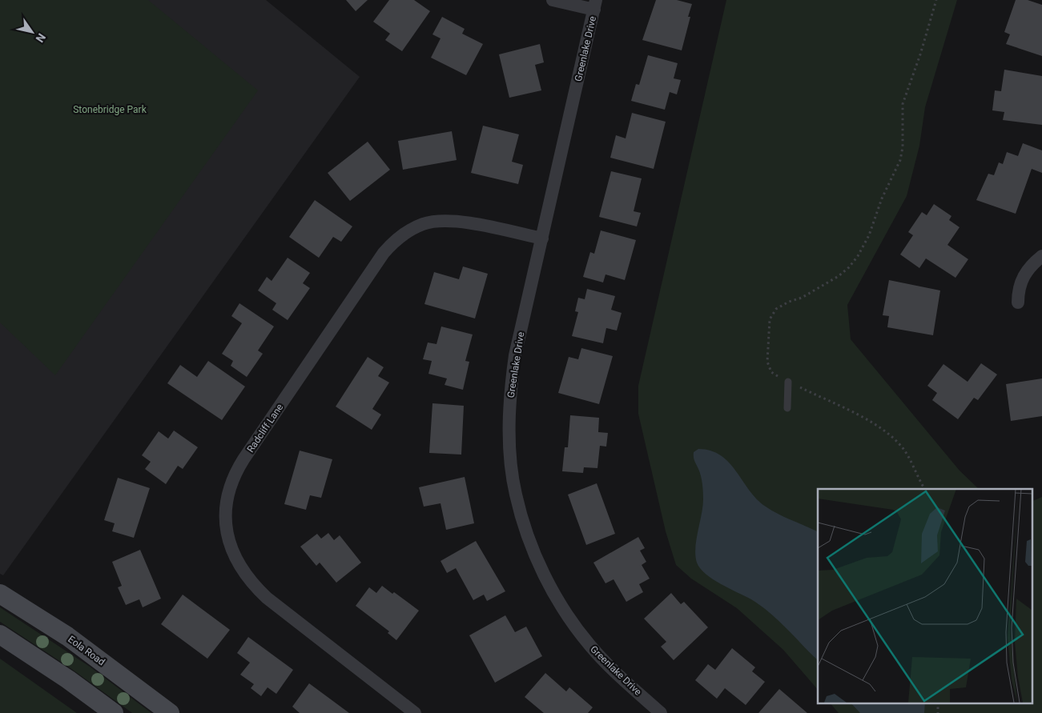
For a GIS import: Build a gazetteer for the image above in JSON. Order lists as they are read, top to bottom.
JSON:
{
  "streets": {
    "main road": ["Eola Road"],
    "street": ["Greenlake Drive", "Radcliff Lane"]
  },
  "crossings": [
    ["Greenlake Drive", "Radcliff Lane"]
  ],
  "parks": ["Stonebridge Park"],
  "north": "bottom right"
}
